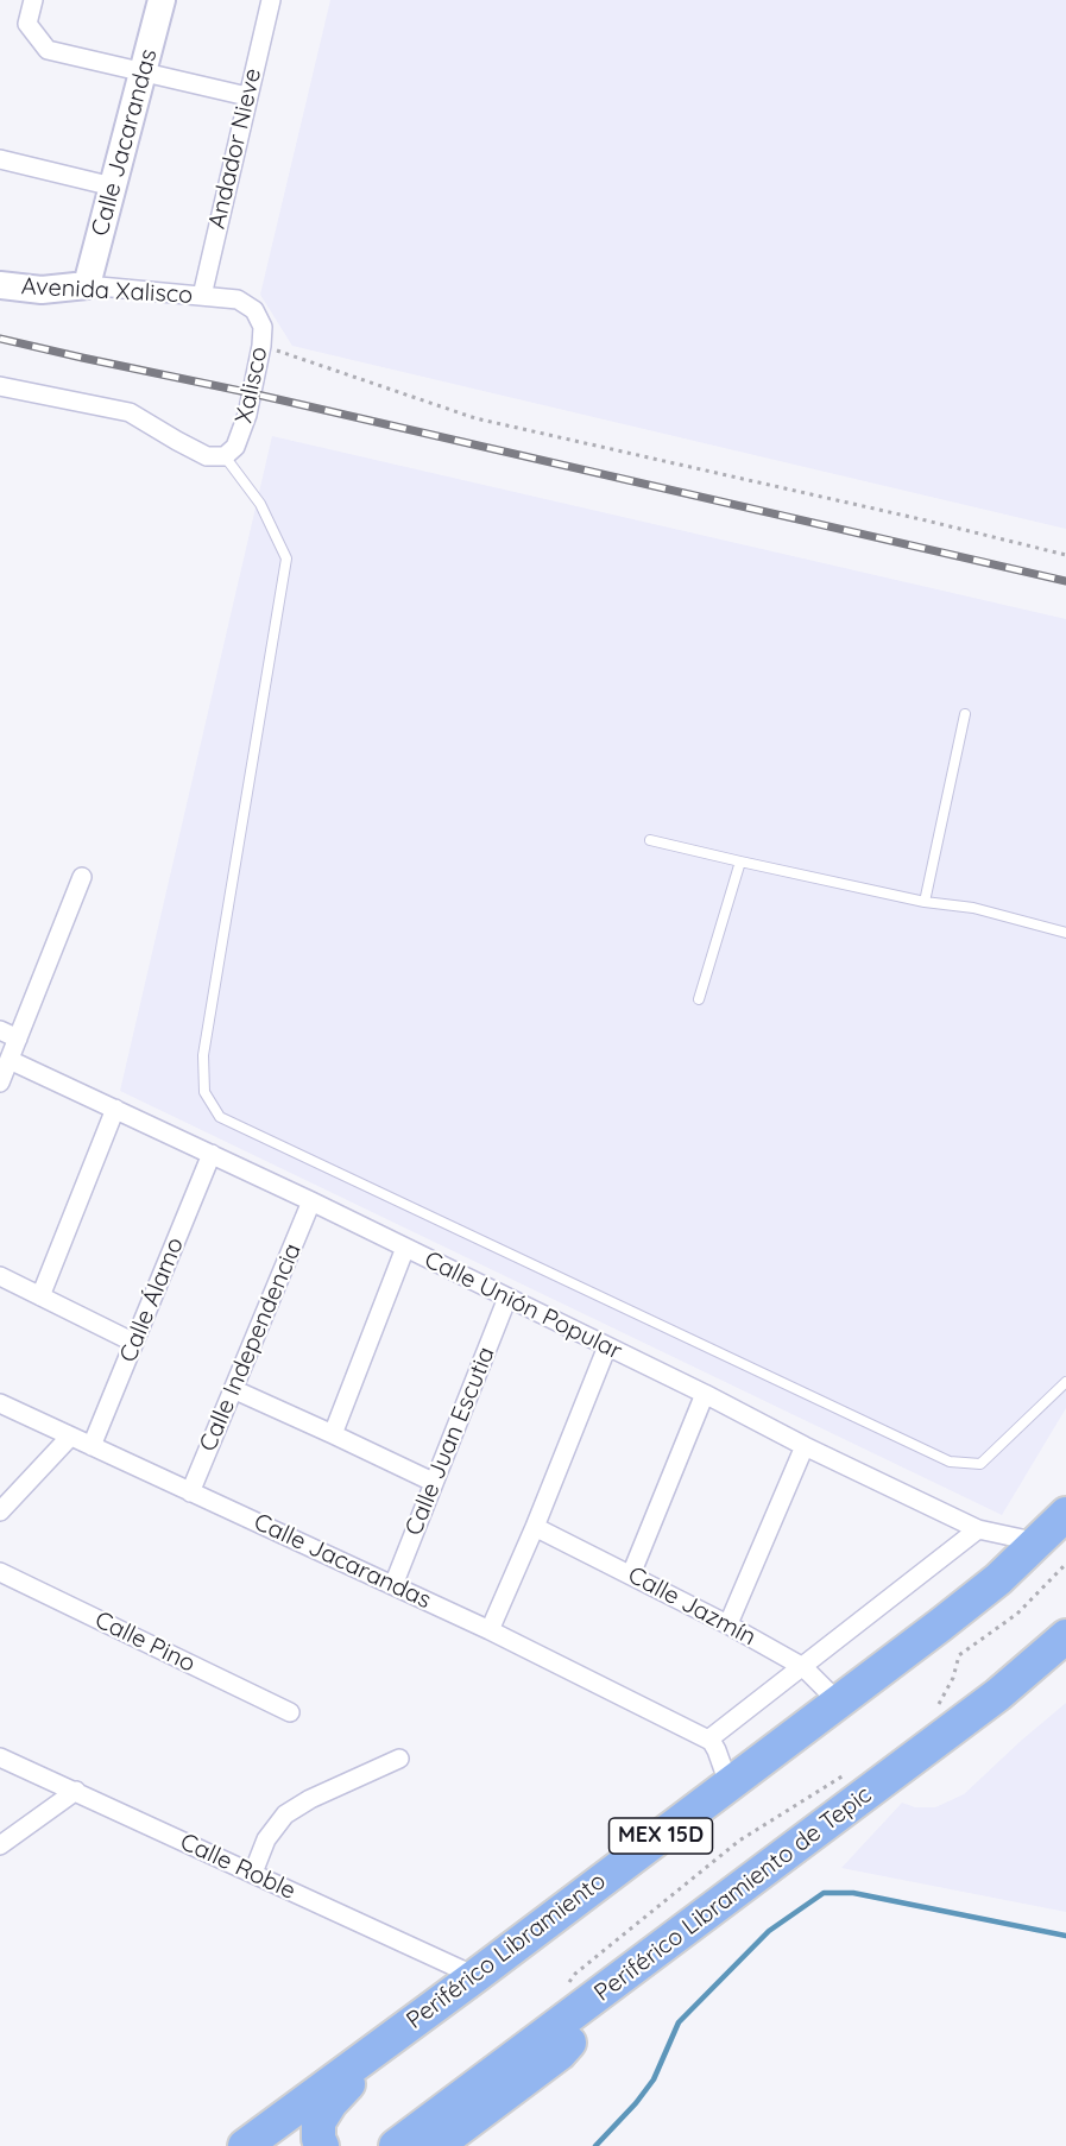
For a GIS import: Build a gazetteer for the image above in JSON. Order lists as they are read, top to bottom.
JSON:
{
  "streets": {
    "highway": ["MEX 15D", "Periférico Libramiento de Tepic", "Periférico Libramiento"],
    "street": [
      "Calle Jacarandas",
      "Andador Nieve",
      "Avenida Xalisco",
      "Xalisco",
      "Calle Álamo",
      "Calle Unión Popular",
      "Calle Independencia",
      "Calle Juan Escutia",
      "Calle Jazmín",
      "Calle Pino",
      "Calle Roble"
    ]
  },
  "crossings": [
    ["Calle Jacarandas", "Avenida Xalisco"],
    ["Calle Jacarandas", "Calle Álamo"],
    ["Calle Jacarandas", "Calle Independencia"],
    ["Calle Jacarandas", "Calle Juan Escutia"],
    ["Andador Nieve", "Avenida Xalisco"],
    ["Avenida Xalisco", "Xalisco"],
    ["Calle Álamo", "Calle Unión Popular"],
    ["Calle Unión Popular", "Calle Independencia"],
    ["Calle Unión Popular", "Calle Juan Escutia"],
    ["Calle Unión Popular", "Periférico Libramiento"],
    ["Calle Jazmín", "Periférico Libramiento"],
    ["Calle Roble", "Periférico Libramiento"]
  ]
}
